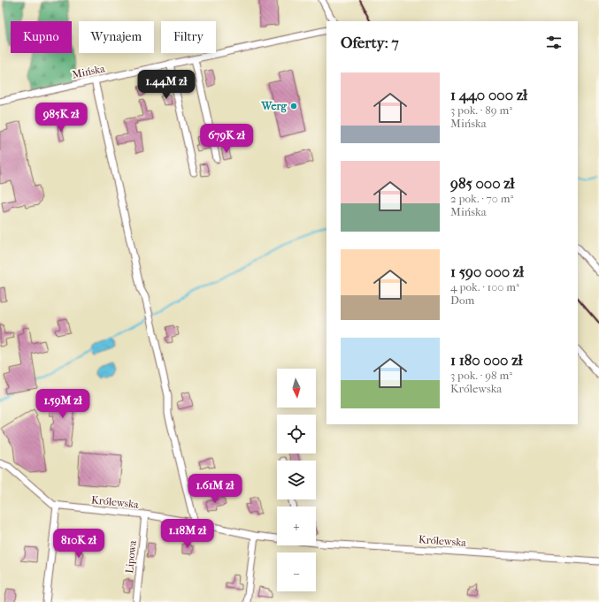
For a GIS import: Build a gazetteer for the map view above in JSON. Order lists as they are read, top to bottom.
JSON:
{
  "streets": {
    "street": ["Mińska", "Królewska", "Lipowa"]
  },
  "crossings": [
    ["Królewska", "Lipowa"]
  ],
  "places": ["Werg"],
  "north": "bottom",
  "page": {
    "chip": ["Kupno", "Wynajem", "Filtry"],
    "heading": "Oferty: 7",
    "list": [
      {
        "name": "1 440 000 zł",
        "note": "3 pok. · 89 m² · Mińska"
      },
      {
        "name": "985 000 zł",
        "note": "2 pok. · 70 m² · Mińska"
      },
      {
        "name": "1 590 000 zł",
        "note": "4 pok. · 100 m² · Dom"
      },
      {
        "name": "1 180 000 zł",
        "note": "3 pok. · 98 m² · Królewska"
      }
    ],
    "price": [
      "1.44M zł",
      "985K zł",
      "679K zł",
      "1.59M zł",
      "1.61M zł",
      "1.18M zł",
      "810K zł"
    ],
    "map_buttons": ["+", "−"]
  }
}
